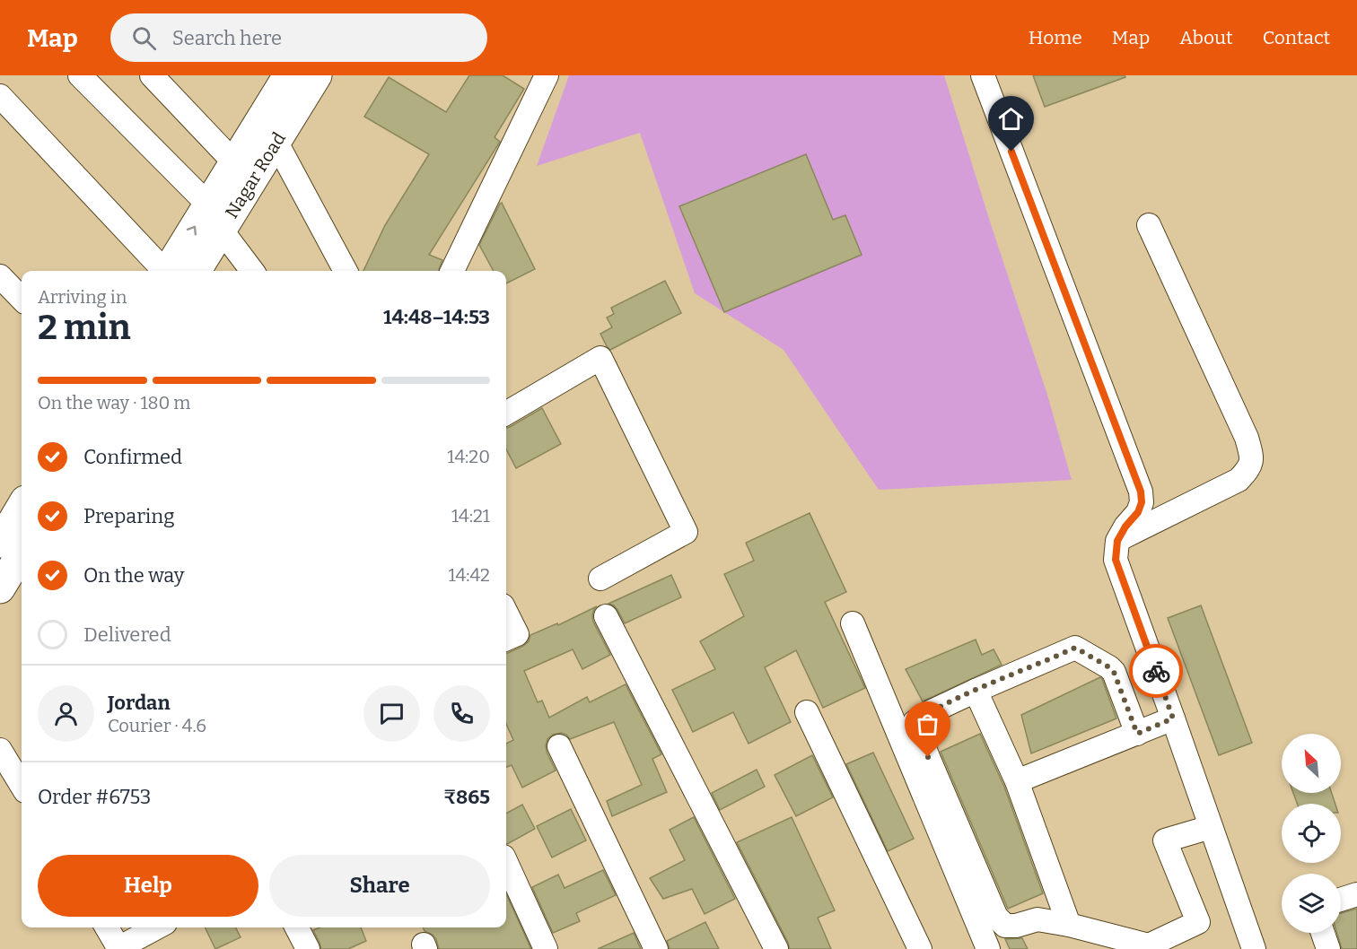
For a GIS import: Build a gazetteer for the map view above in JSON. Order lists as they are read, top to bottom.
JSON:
{
  "streets": {
    "highway": ["Nagar Road"]
  },
  "north": "top left",
  "page": {
    "header": "Map",
    "search": "Search here",
    "nav": [
      "Home",
      "Map",
      "About",
      "Contact"
    ],
    "heading": ["2 min", "Arriving in", "14:48–14:53"],
    "panel": [
      "Jordan",
      "Courier · 4.6",
      "Order #6753",
      "₹865"
    ],
    "bar": "On the way · 180 m",
    "list": [
      ["Confirmed", "14:20"],
      ["Preparing", "14:21"],
      ["On the way", "14:42"],
      "Delivered"
    ],
    "buttons": ["Help", "Share"]
  }
}
